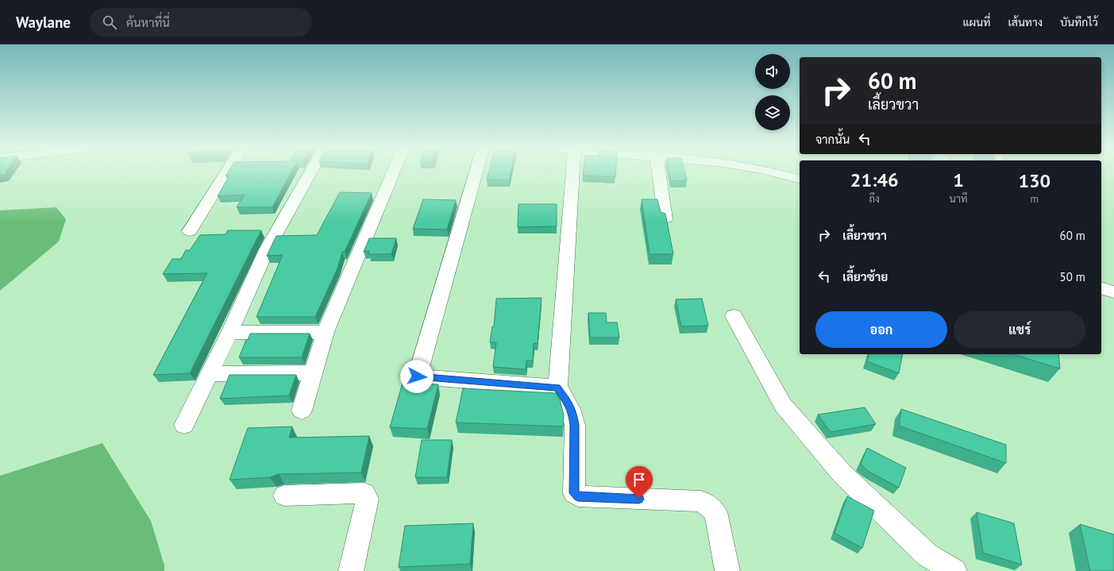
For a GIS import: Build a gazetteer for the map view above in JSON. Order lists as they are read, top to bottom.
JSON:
{
  "page": {
    "header": "Waylane",
    "search": "ค้นหาที่นี่",
    "nav": ["แผนที่", "เส้นทาง", "บันทึกไว้"],
    "turn": ["60 m", "เลี้ยวขวา"],
    "then": "จากนั้น",
    "eta": [
      "21:46",
      "ถึง",
      "1",
      "นาที",
      "130",
      "m"
    ],
    "list": [
      {
        "name": "เลี้ยวขวา",
        "value": "60 m"
      },
      {
        "name": "เลี้ยวซ้าย",
        "value": "50 m"
      }
    ],
    "buttons": ["ออก", "แชร์"]
  }
}
